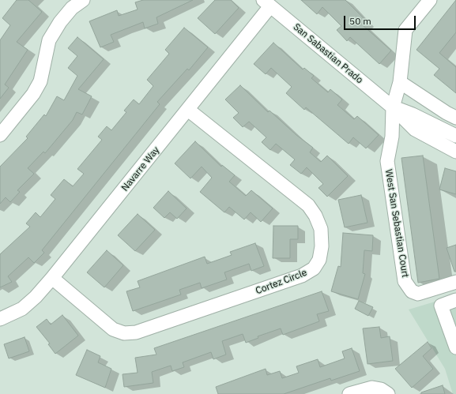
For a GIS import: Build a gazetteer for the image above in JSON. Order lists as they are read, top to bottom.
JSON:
{
  "streets": {
    "street": [
      "San Sabastian Prado",
      "Navarre Way",
      "West San Sebastian Court",
      "Cortez Circle"
    ]
  },
  "crossings": [
    ["San Sabastian Prado", "Navarre Way"],
    ["San Sabastian Prado", "West San Sebastian Court"],
    ["Navarre Way", "Cortez Circle"]
  ],
  "scale_bar": "50 m"
}
